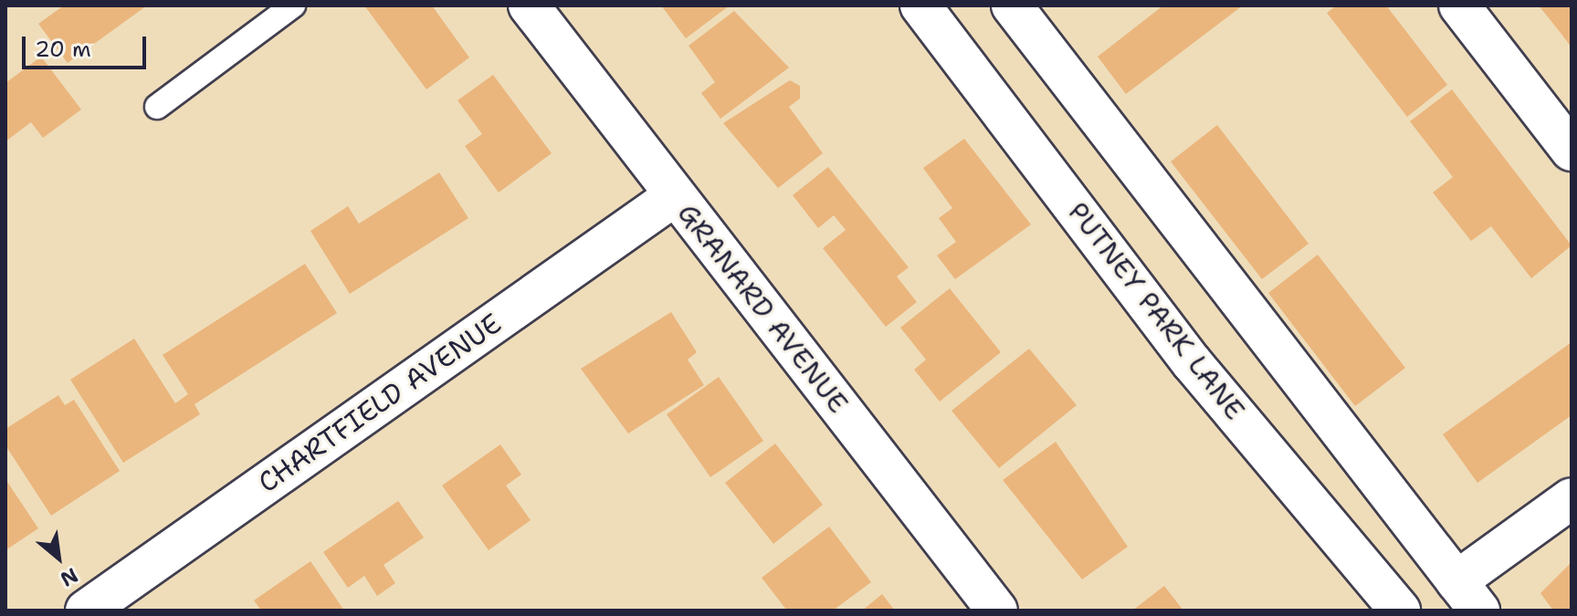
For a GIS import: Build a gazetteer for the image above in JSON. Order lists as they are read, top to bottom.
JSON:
{
  "streets": {
    "street": ["GRANARD AVENUE", "PUTNEY PARK LANE", "CHARTFIELD AVENUE"]
  },
  "crossings": [
    ["GRANARD AVENUE", "CHARTFIELD AVENUE"]
  ],
  "scale_bar": "20 m",
  "north": "bottom right"
}
